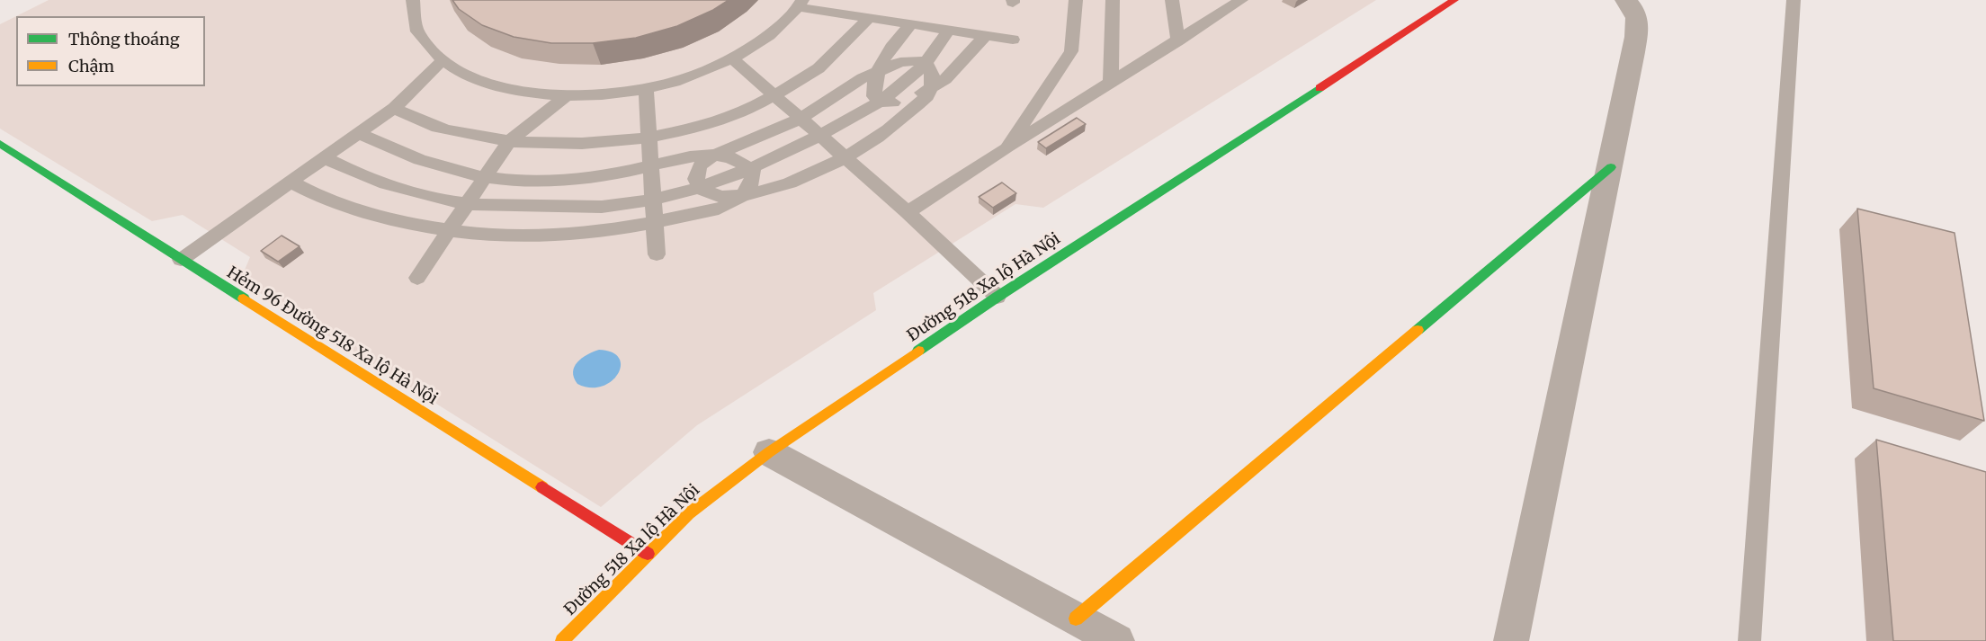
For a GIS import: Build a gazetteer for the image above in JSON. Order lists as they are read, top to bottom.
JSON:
{
  "streets": {
    "street": ["Đường 518 Xa lộ Hà Nội", "Hẻm 96 Đường 518 Xa lộ Hà Nội"]
  },
  "crossings": [
    ["Đường 518 Xa lộ Hà Nội", "Hẻm 96 Đường 518 Xa lộ Hà Nội"]
  ],
  "legend": ["Thông thoáng", "Chậm"]
}
